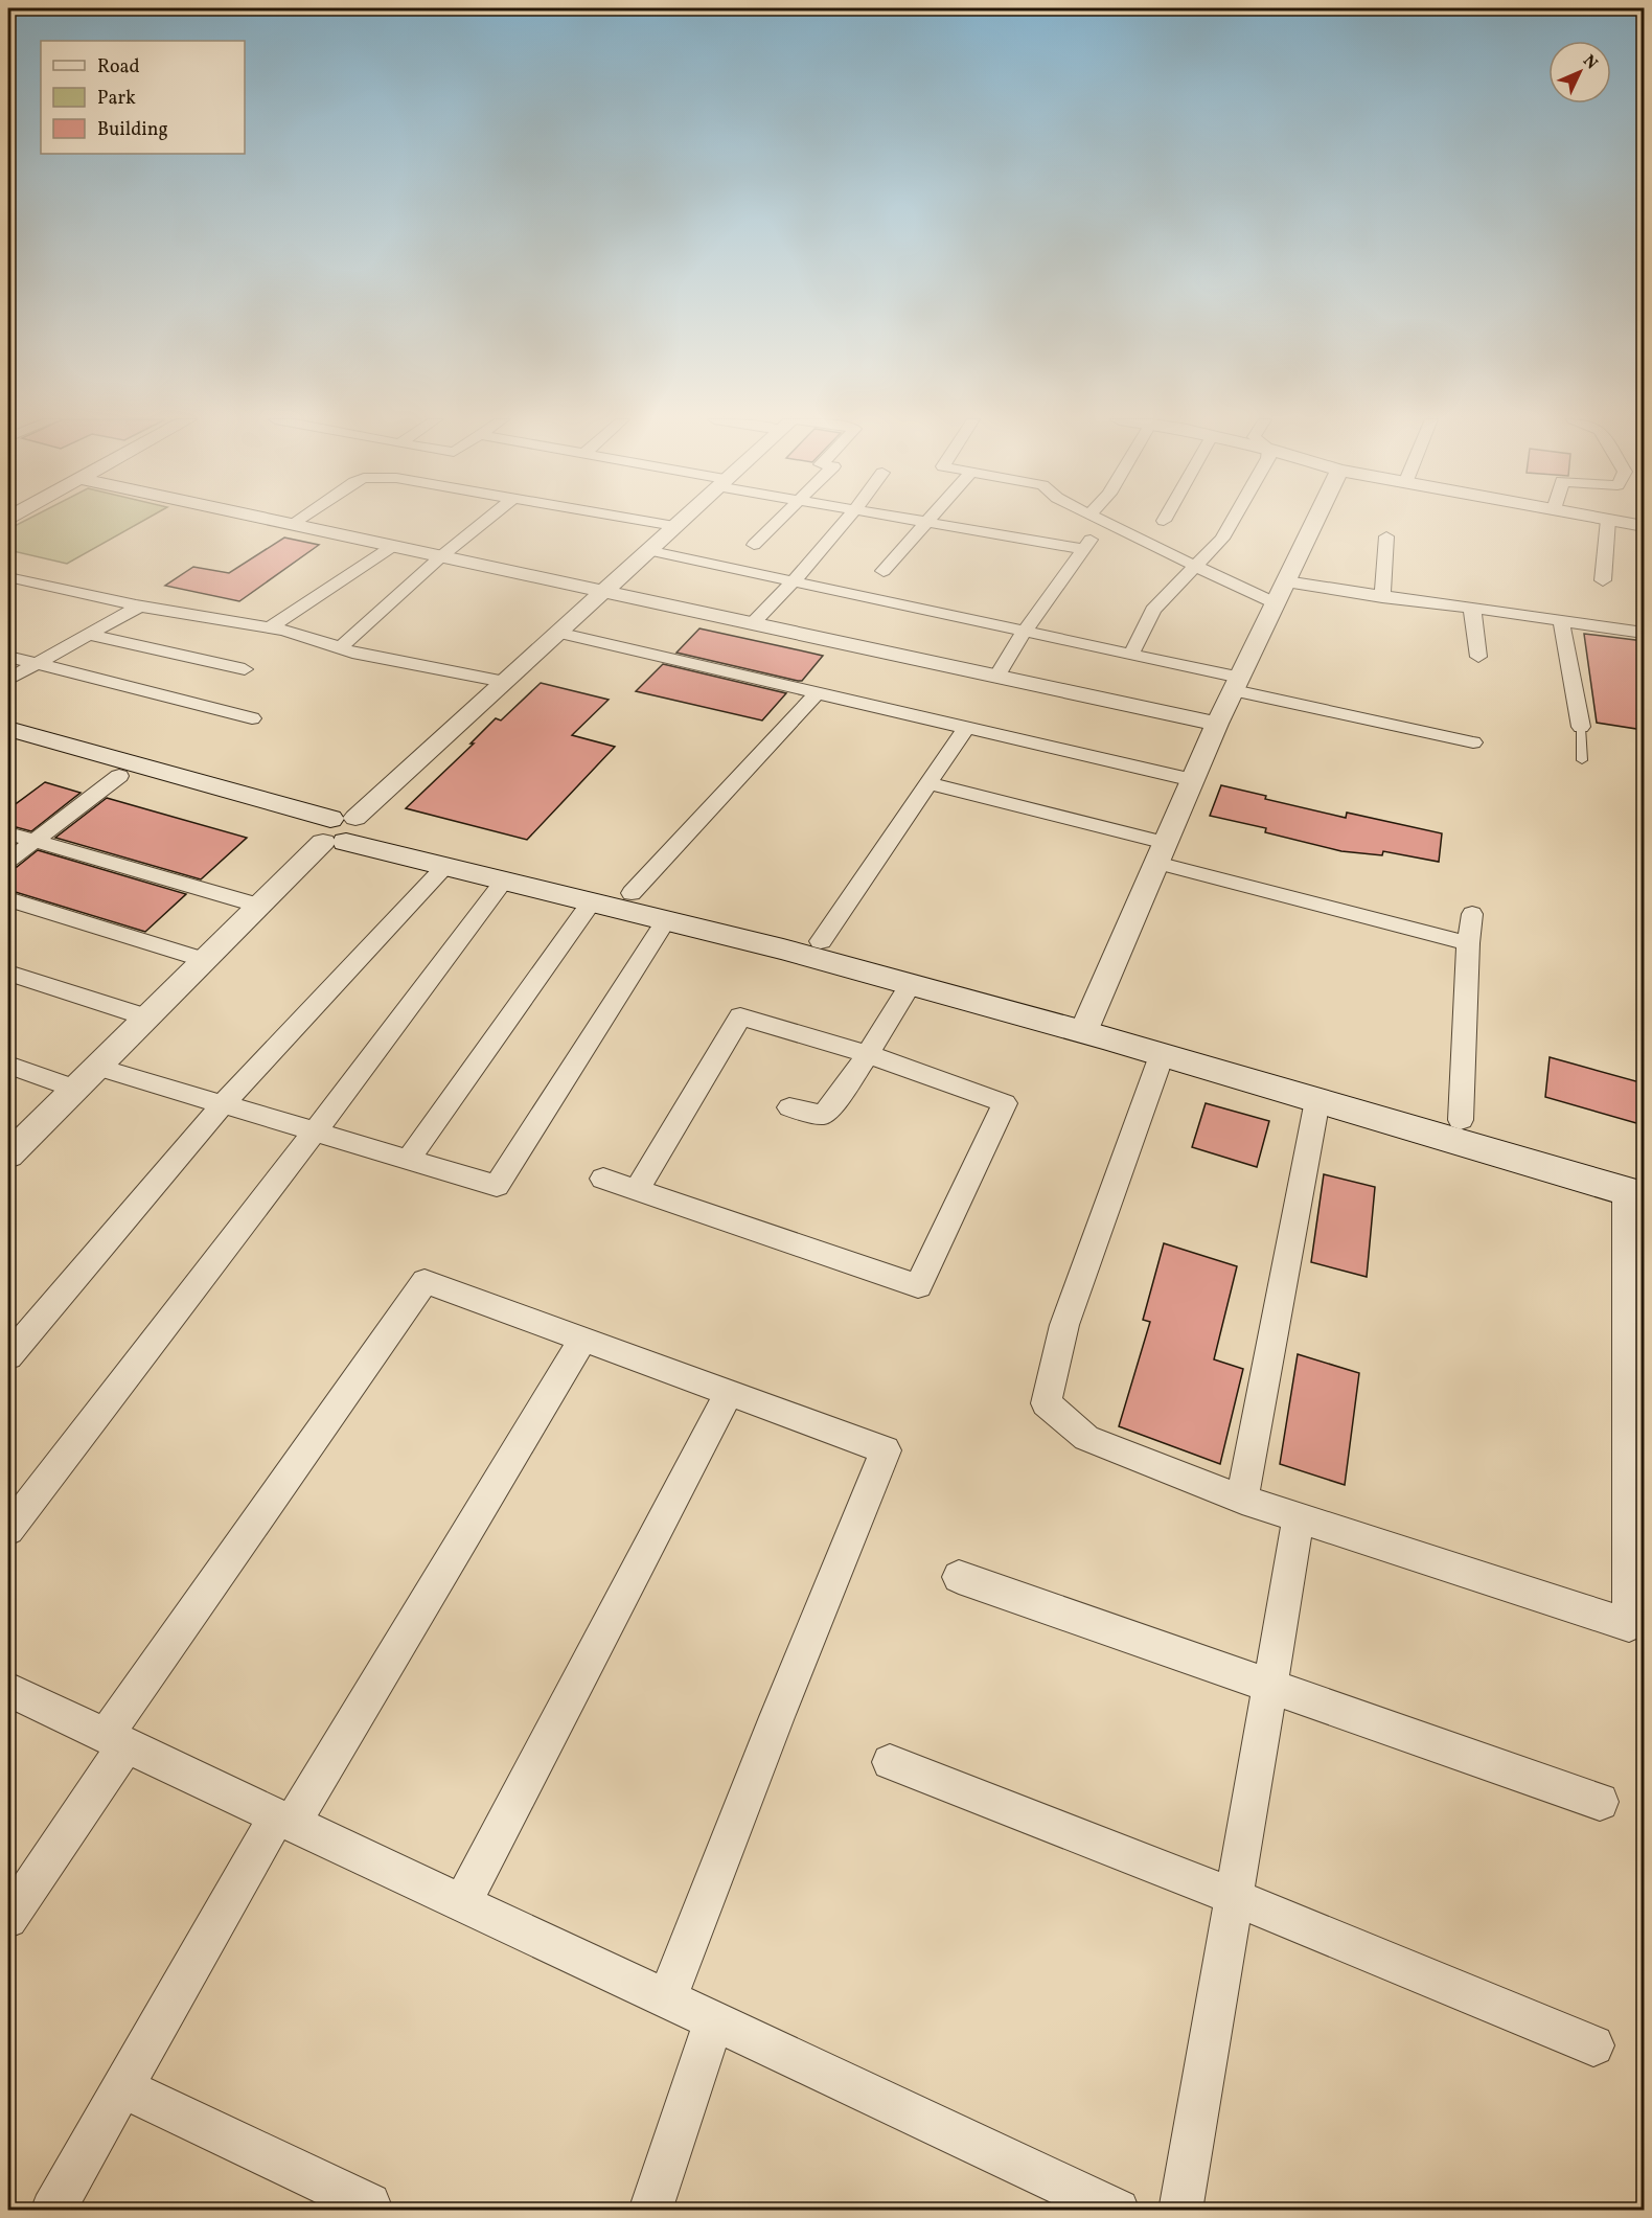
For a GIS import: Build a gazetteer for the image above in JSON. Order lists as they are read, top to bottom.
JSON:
{
  "legend": ["Road", "Park", "Building"],
  "north": "top right"
}
